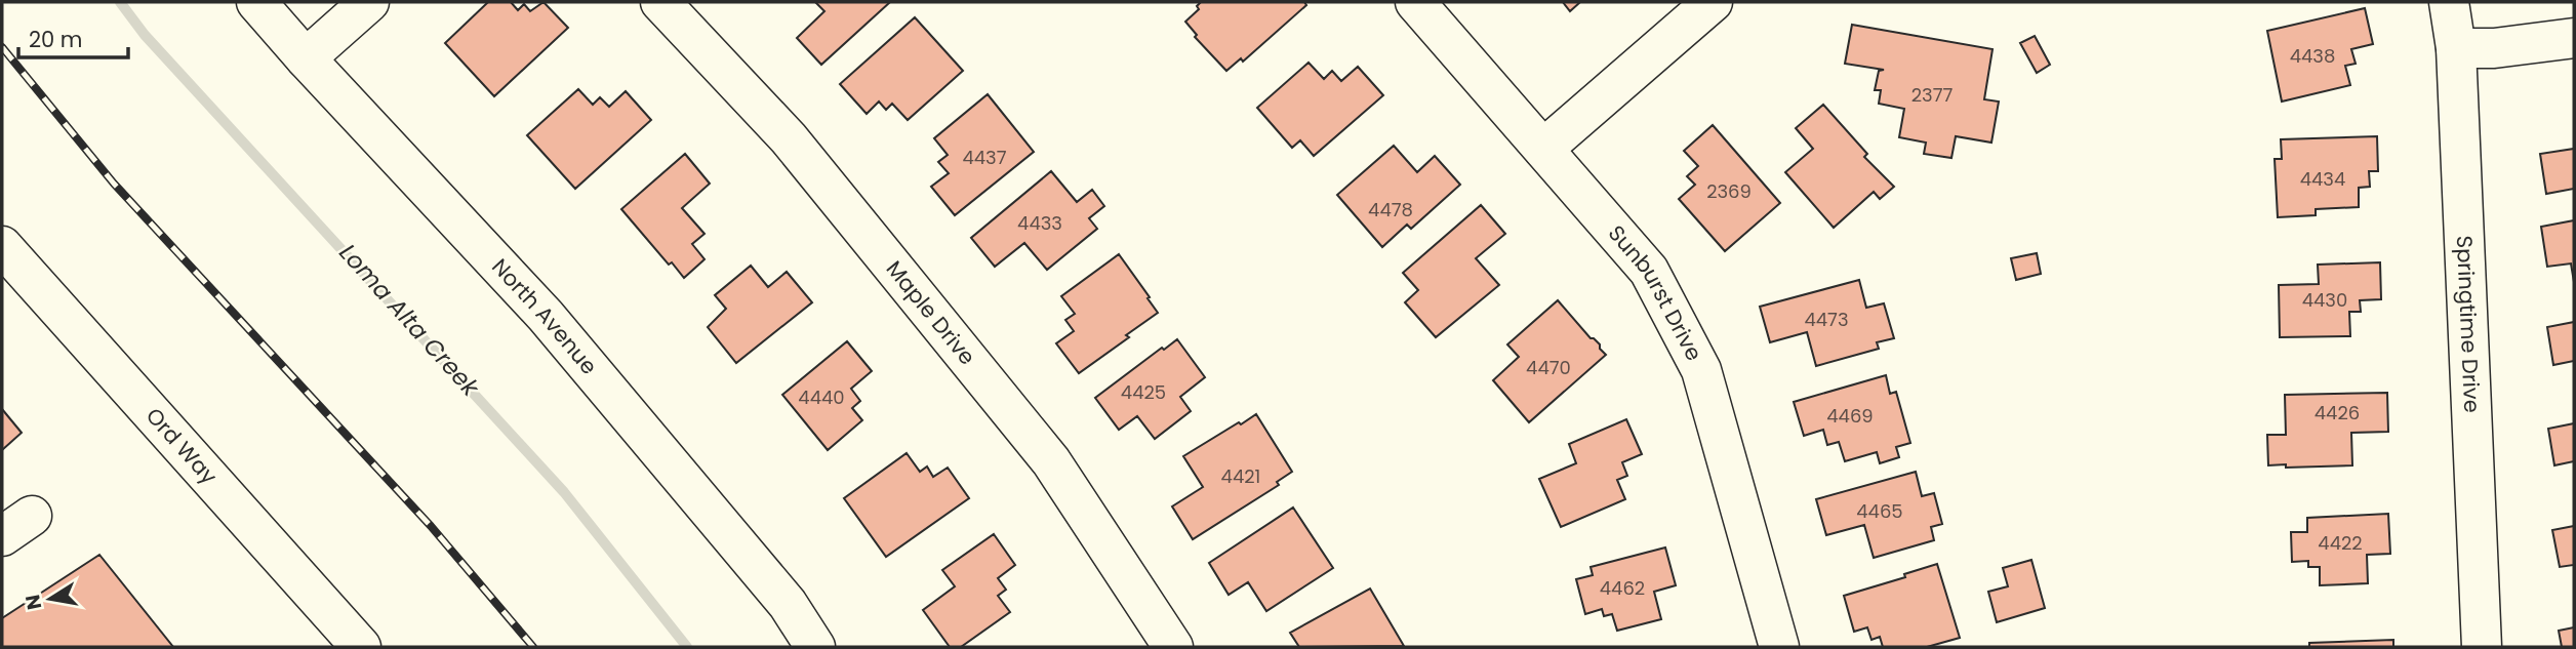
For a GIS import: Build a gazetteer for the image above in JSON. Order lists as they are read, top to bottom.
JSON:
{
  "streets": {
    "street": [
      "Sunburst Drive",
      "Maple Drive",
      "North Avenue",
      "Springtime Drive",
      "Ord Way"
    ]
  },
  "water": ["Loma Alta Creek"],
  "house_numbers": [
    "4438",
    "2377",
    "4437",
    "4434",
    "2369",
    "4478",
    "4433",
    "4430",
    "4473",
    "4470",
    "4425",
    "4440",
    "4426",
    "4469",
    "4421",
    "4465",
    "4422",
    "4462"
  ],
  "scale_bar": "20 m",
  "north": "left"
}
